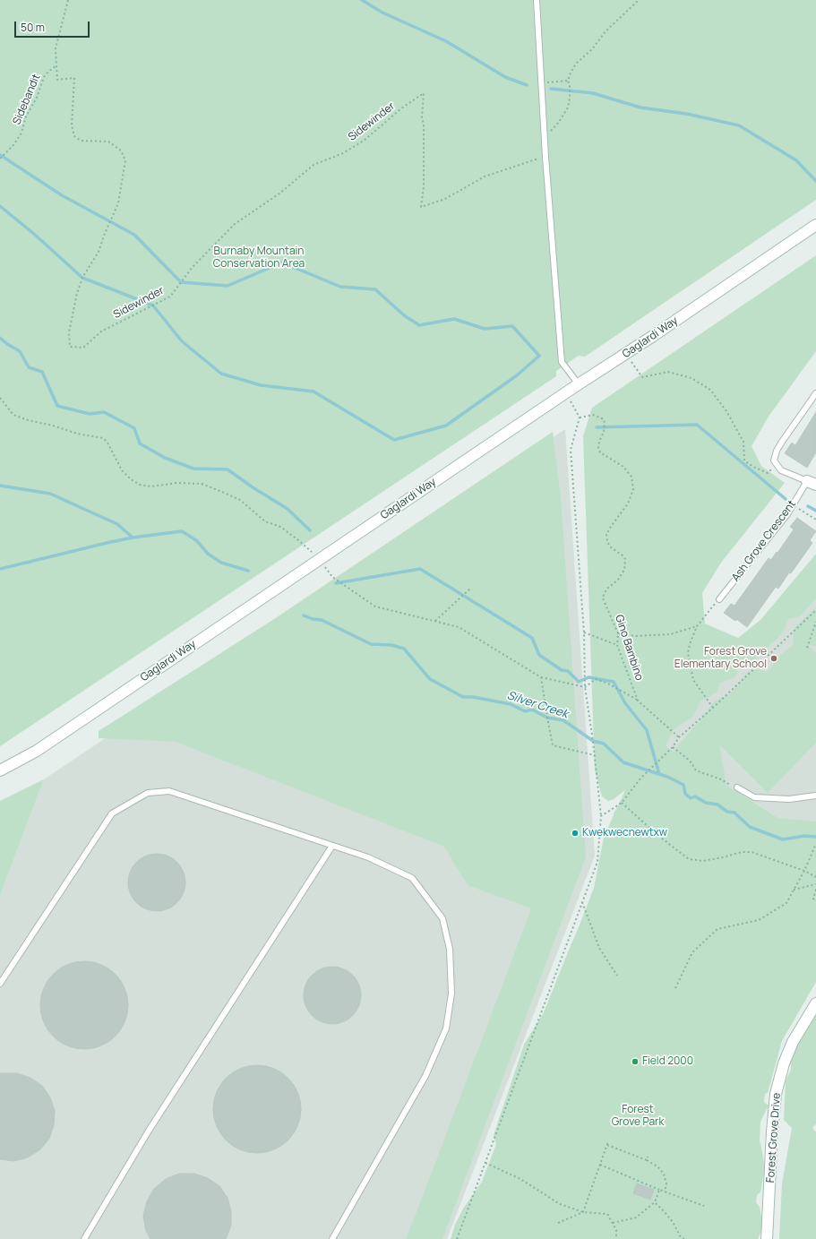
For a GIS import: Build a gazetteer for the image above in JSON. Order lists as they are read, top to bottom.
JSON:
{
  "streets": {
    "main road": ["Gaglardi Way", "Forest Grove Drive"],
    "lane": ["Ash Grove Crescent"],
    "path": ["Sidebandit", "Sidewinder", "Gino Bambino"]
  },
  "crossings": [
    ["Sidebandit", "Sidewinder"]
  ],
  "water": ["Silver Creek"],
  "parks": ["Burnaby Mountain Conservation Area", "Forest Grove Park"],
  "places": ["Forest Grove Elementary School", "Kwekwecnewtxw", "Field 2000"],
  "scale_bar": "50 m"
}
